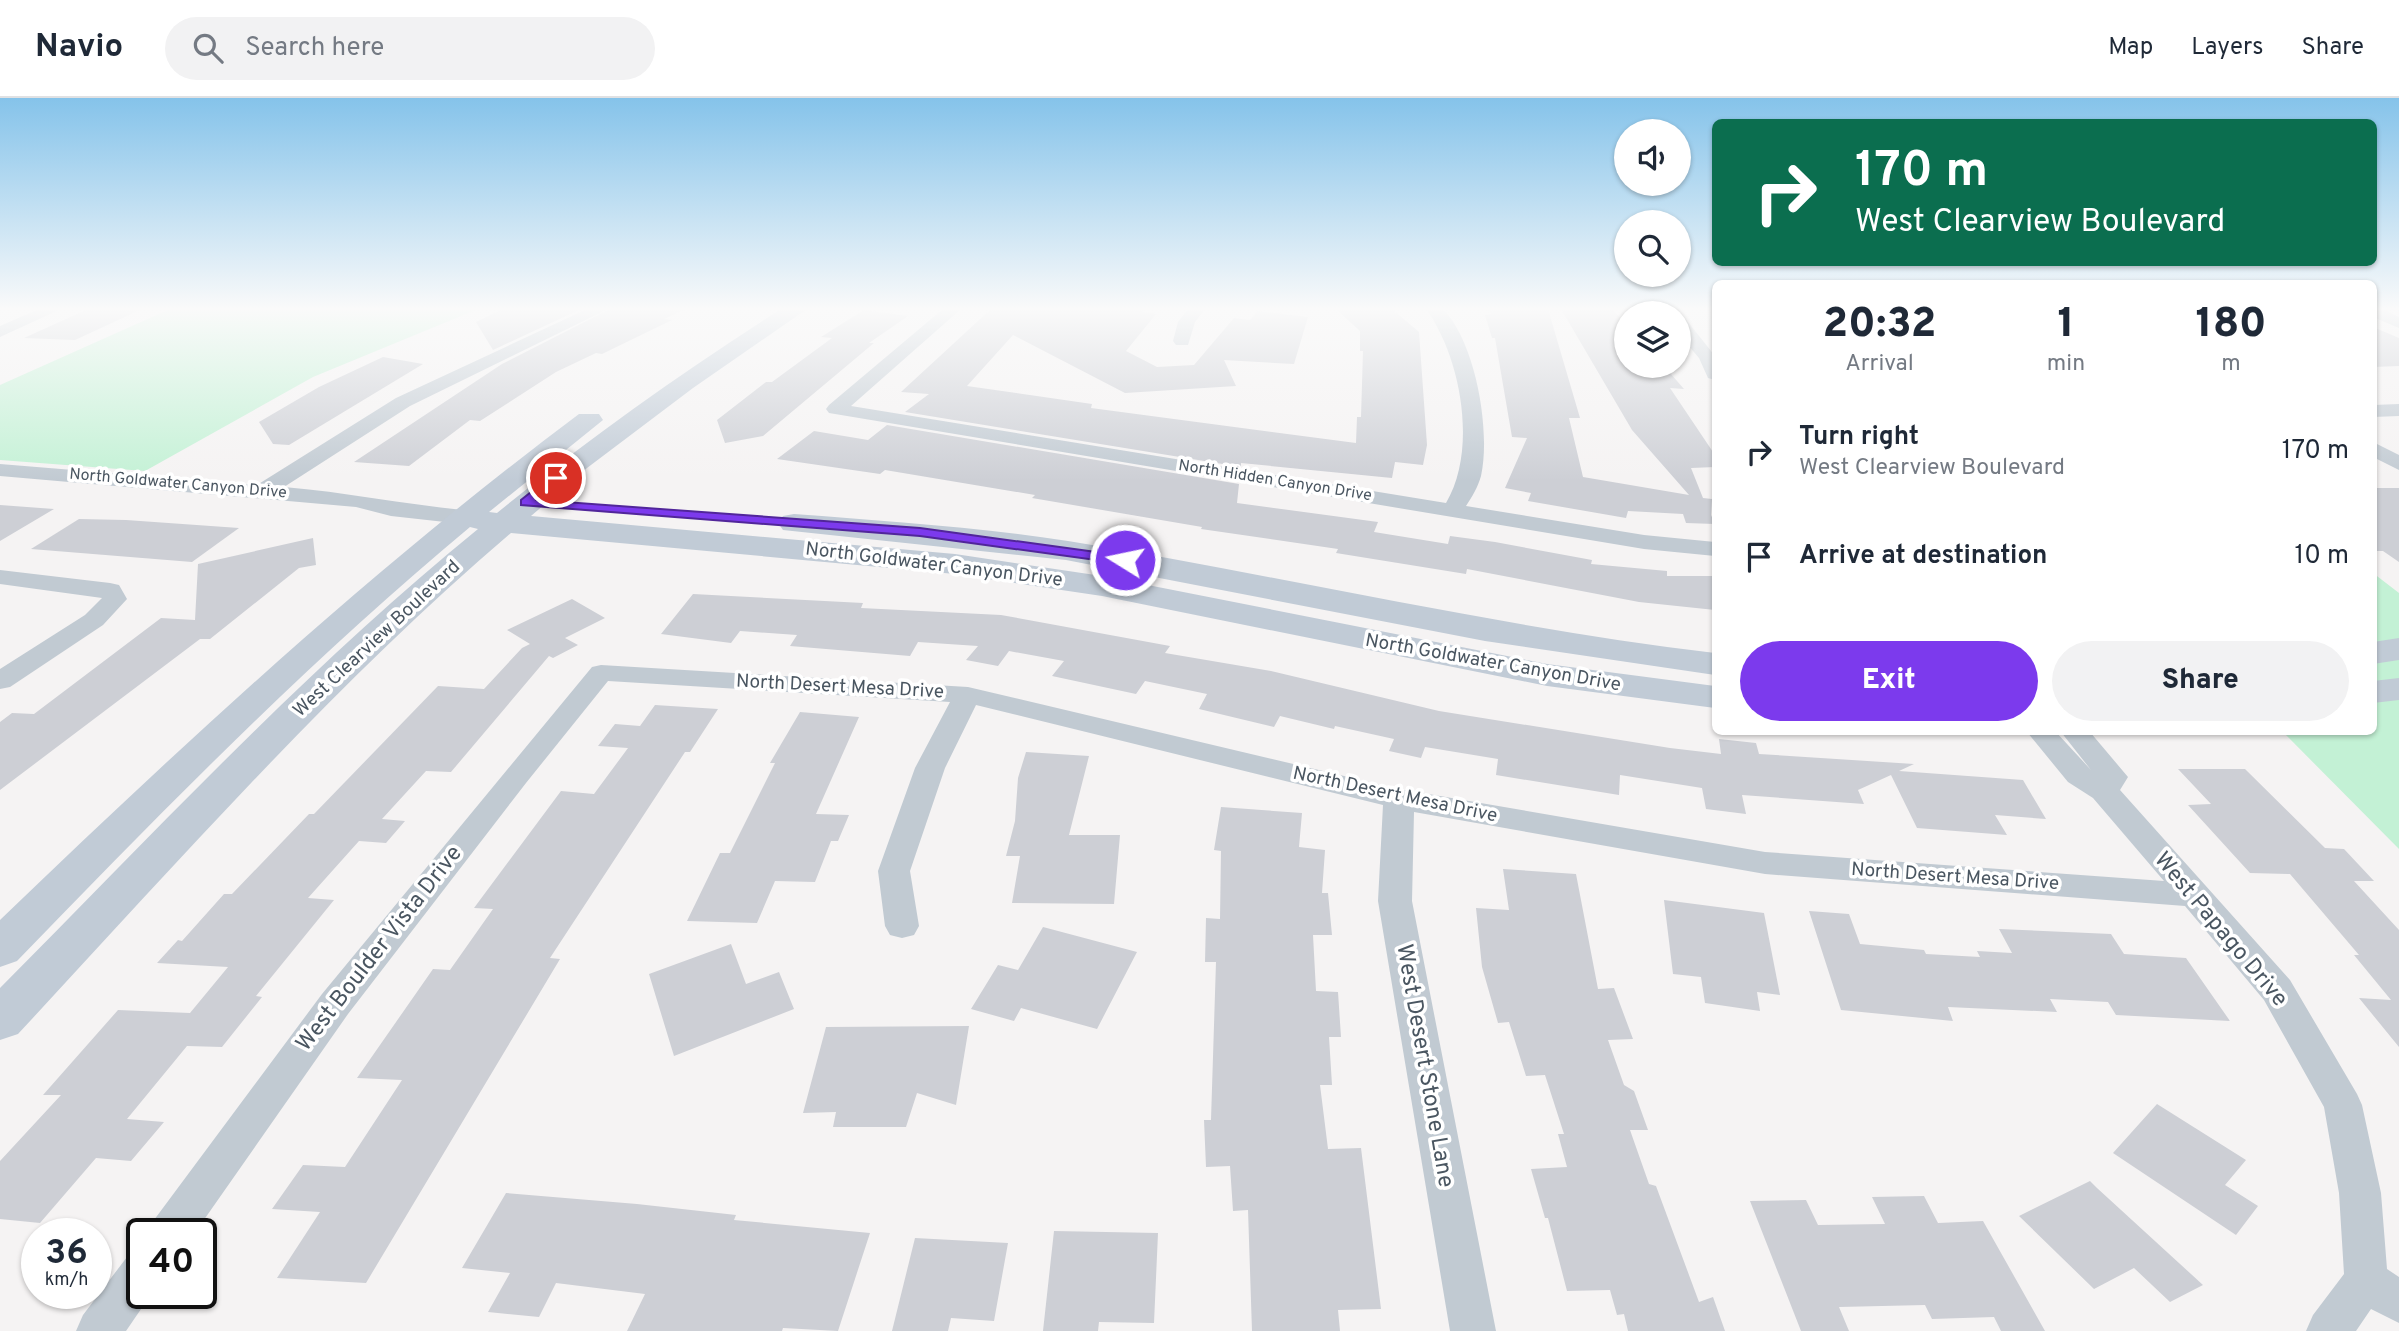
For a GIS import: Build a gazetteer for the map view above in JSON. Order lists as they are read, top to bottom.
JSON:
{
  "streets": {
    "street": [
      "North Hidden Canyon Drive",
      "North Goldwater Canyon Drive",
      "West Clearview Boulevard",
      "North Desert Mesa Drive",
      "West Papago Drive",
      "West Boulder Vista Drive",
      "West Desert Stone Lane"
    ]
  },
  "crossings": [
    ["North Goldwater Canyon Drive", "West Clearview Boulevard"],
    ["North Desert Mesa Drive", "West Papago Drive"],
    ["North Desert Mesa Drive", "West Boulder Vista Drive"],
    ["North Desert Mesa Drive", "West Desert Stone Lane"]
  ],
  "page": {
    "header": "Navio",
    "search": "Search here",
    "nav": ["Map", "Layers", "Share"],
    "turn": ["170 m", "West Clearview Boulevard"],
    "eta": [
      "20:32",
      "Arrival",
      "1",
      "min",
      "180",
      "m"
    ],
    "list": [
      {
        "name": "Turn right",
        "note": "West Clearview Boulevard",
        "value": "170 m"
      },
      {
        "name": "Arrive at destination",
        "value": "10 m"
      }
    ],
    "buttons": ["Exit", "Share"],
    "speed": "36 km/h",
    "limit": "40"
  }
}
